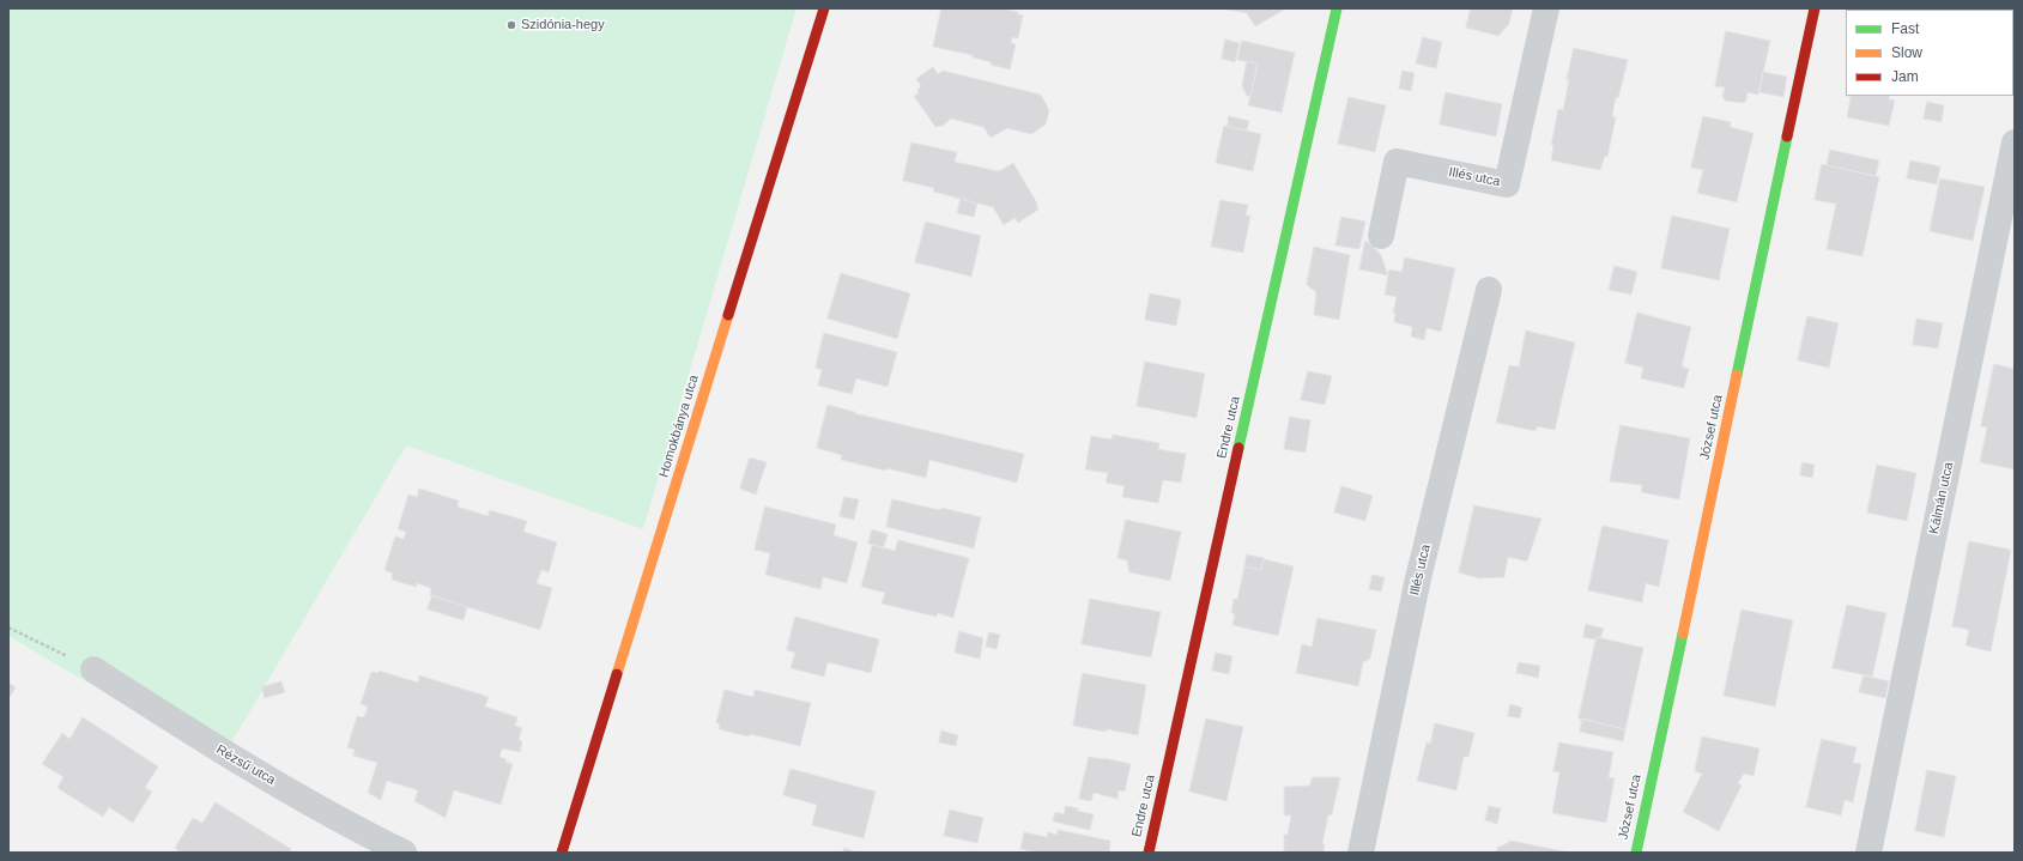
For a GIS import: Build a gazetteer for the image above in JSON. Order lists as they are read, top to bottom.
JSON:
{
  "streets": {
    "street": [
      "Illés utca",
      "Homokbánya utca",
      "Endre utca",
      "József utca",
      "Kálmán utca",
      "Rézsű utca"
    ]
  },
  "places": ["Szidónia-hegy"],
  "legend": ["Fast", "Slow", "Jam"]
}
